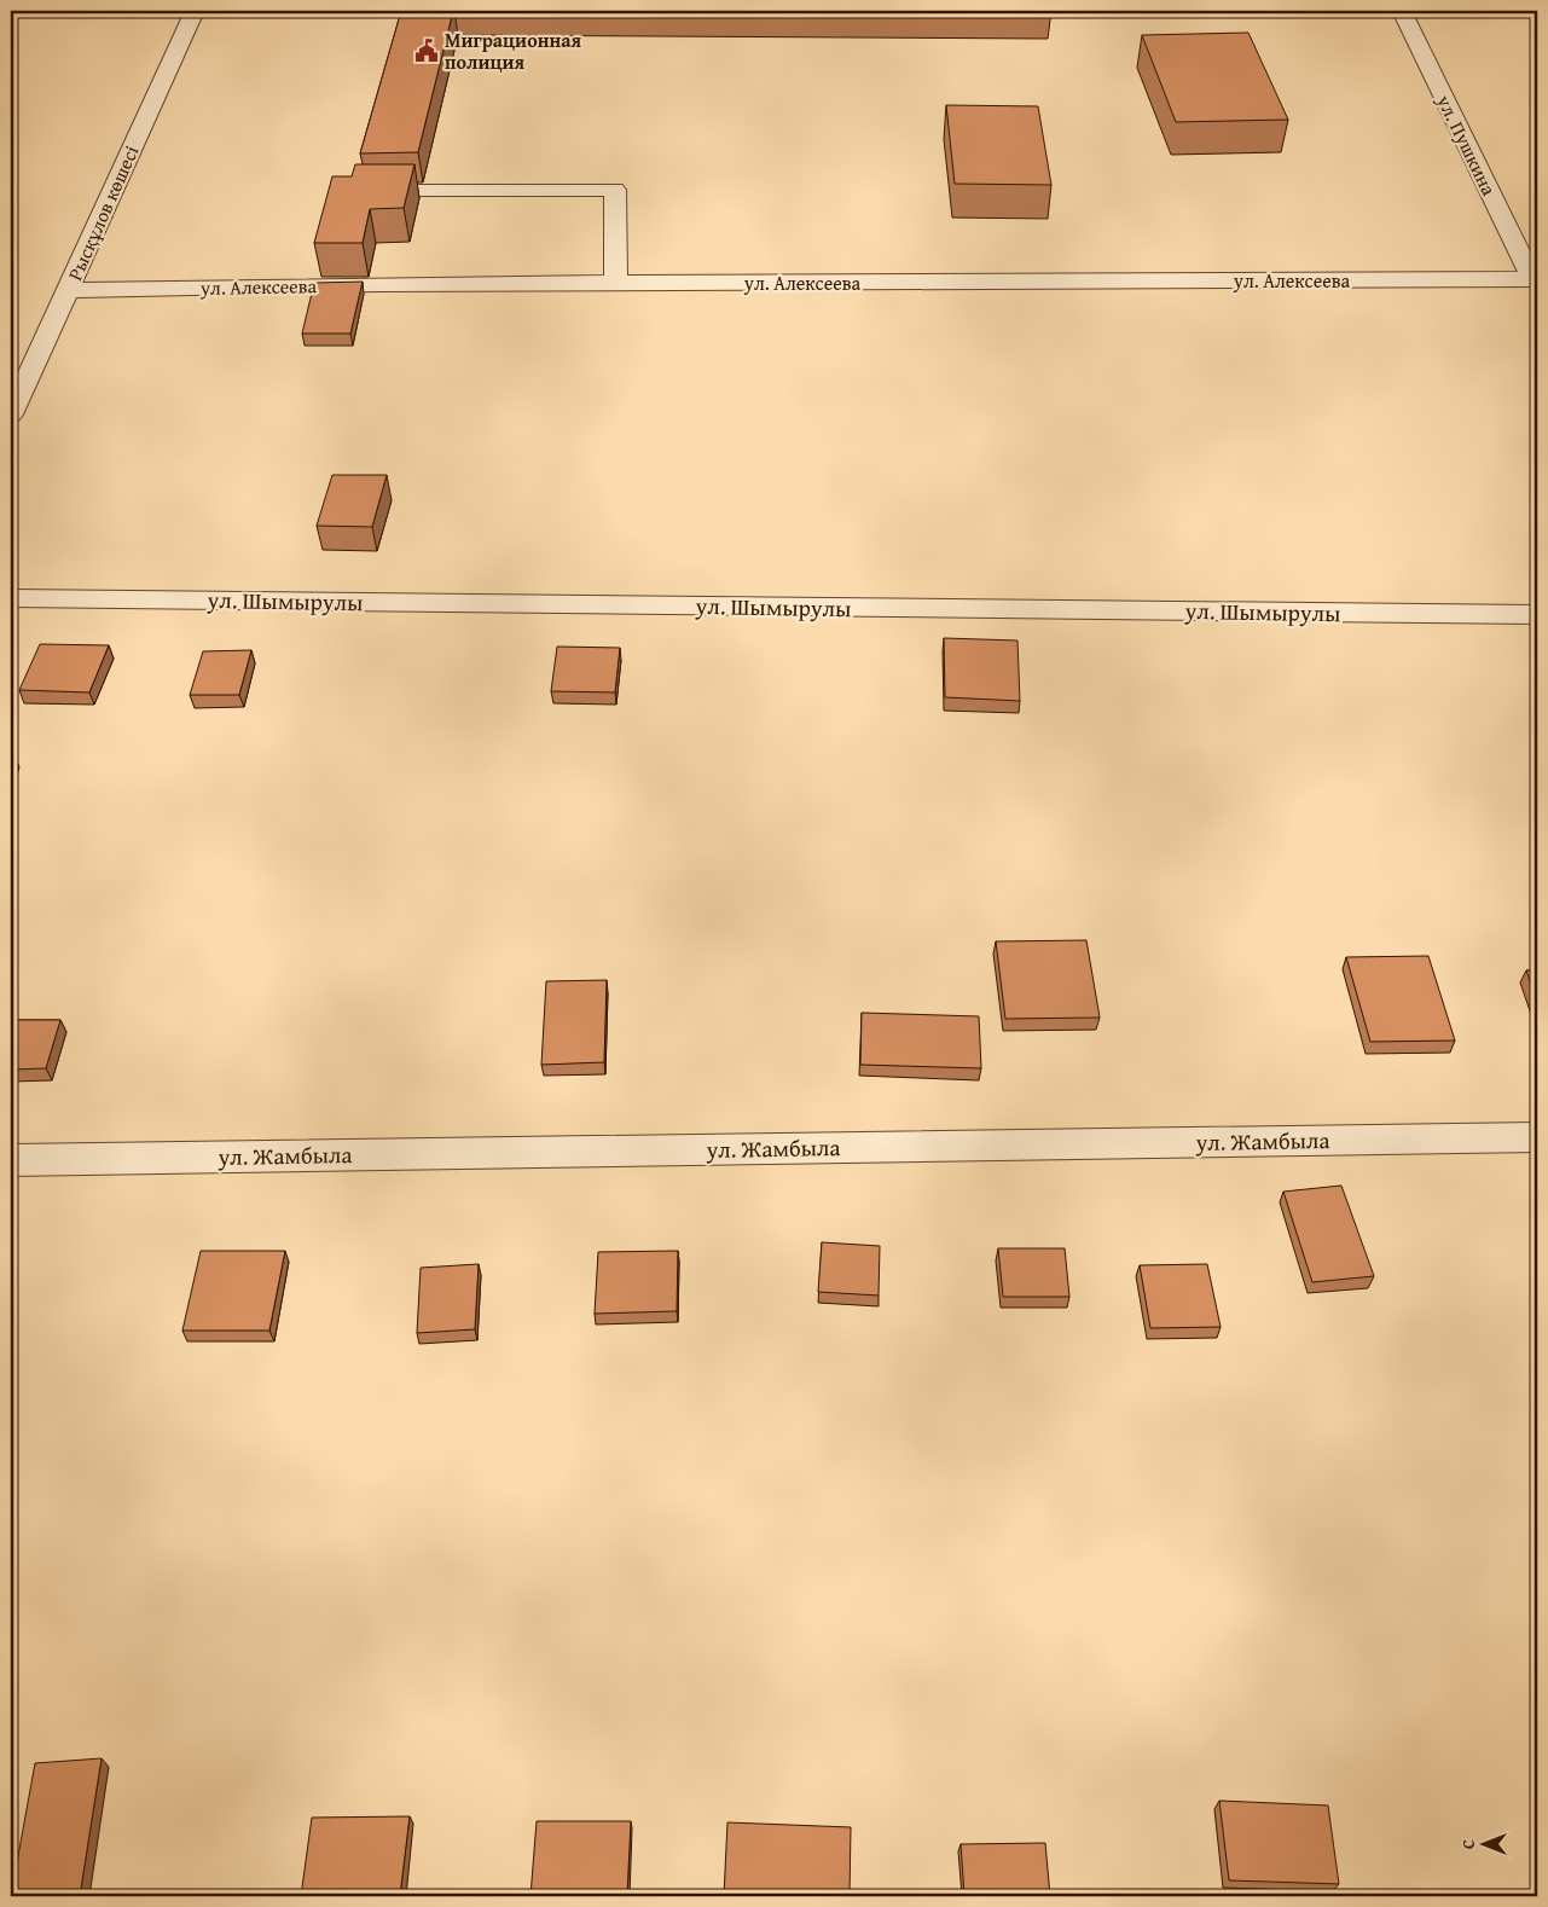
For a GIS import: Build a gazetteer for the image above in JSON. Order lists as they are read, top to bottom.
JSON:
{
  "streets": {
    "street": [
      "ул. Пушкина",
      "Рысқұлов көшесі",
      "ул. Алексеева",
      "ул. Шымырулы",
      "ул. Жамбыла"
    ]
  },
  "crossings": [
    ["ул. Пушкина", "ул. Алексеева"],
    ["Рысқұлов көшесі", "ул. Алексеева"]
  ],
  "places": {
    "public building": ["Миграционная полиция"]
  },
  "north": "left"
}
